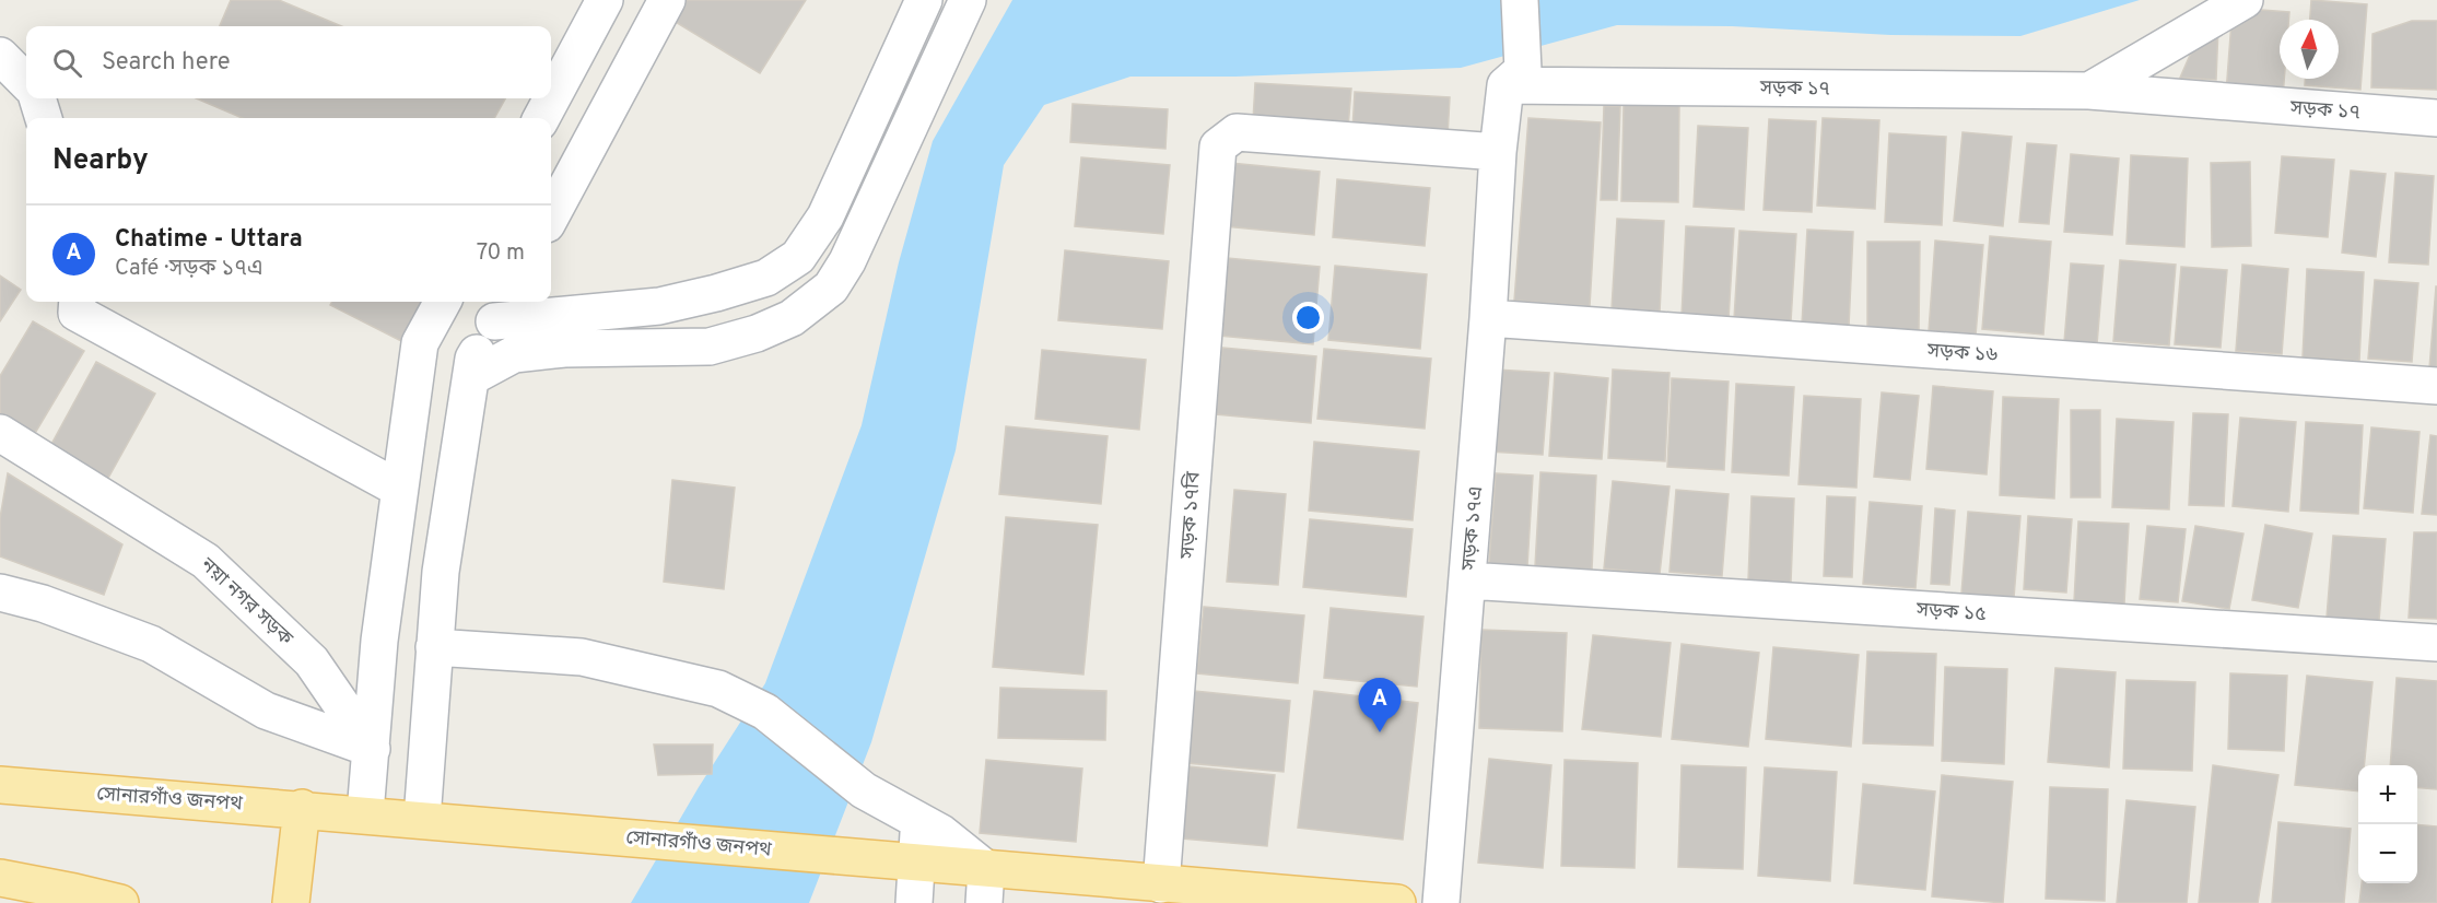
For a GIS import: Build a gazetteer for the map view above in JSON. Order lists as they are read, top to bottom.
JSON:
{
  "streets": {
    "main road": ["সোনারগাঁও জনপথ"],
    "street": [
      "সড়ক ১৭",
      "সড়ক ১৬",
      "সড়ক ১৭বি",
      "সড়ক ১৭এ",
      "নয়া নগর সড়ক",
      "সড়ক ১৫"
    ]
  },
  "crossings": [
    ["সড়ক ১৬", "সড়ক ১৭এ"],
    ["সড়ক ১৭বি", "সড়ক ১৭এ"],
    ["সড়ক ১৭বি", "সোনারগাঁও জনপথ"],
    ["সড়ক ১৭এ", "সড়ক ১৫"]
  ],
  "north": "top",
  "page": {
    "search": "Search here",
    "heading": "Nearby",
    "list": [
      {
        "mark": "A",
        "name": "Chatime - Uttara",
        "note": "Café · সড়ক ১৭এ",
        "value": "70 m"
      }
    ],
    "pins": "A",
    "map_buttons": ["+", "−"]
  }
}
